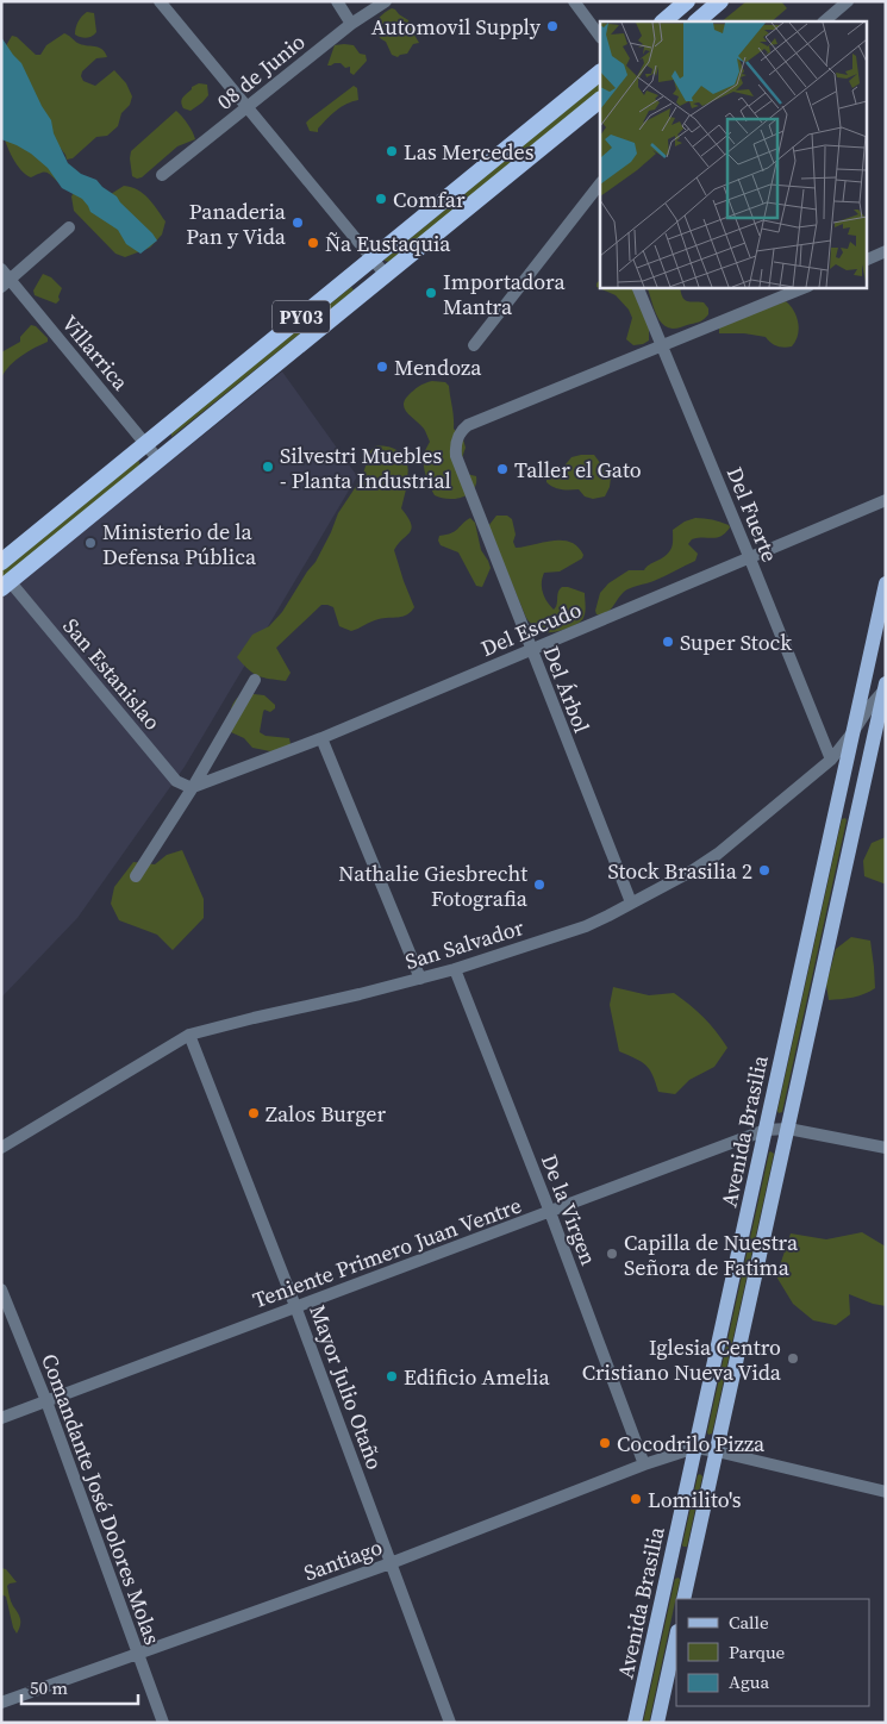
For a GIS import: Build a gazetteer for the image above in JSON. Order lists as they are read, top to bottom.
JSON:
{
  "streets": {
    "highway": ["PY03"],
    "main road": ["Avenida Brasilia"],
    "street": [
      "08 de Junio",
      "Villarrica",
      "Del Fuerte",
      "Del Escudo",
      "San Estanislao",
      "Del Árbol",
      "San Salvador",
      "De la Virgen",
      "Teniente Primero Juan Ventre",
      "Mayor Julio Otaño",
      "Comandante José Dolores Molas",
      "Santiago"
    ]
  },
  "crossings": [
    ["PY03", "Villarrica"],
    ["PY03", "San Estanislao"],
    ["Del Fuerte", "Del Escudo"],
    ["Del Fuerte", "Del Árbol"],
    ["Del Fuerte", "San Salvador"],
    ["Del Escudo", "San Estanislao"],
    ["Del Escudo", "Del Árbol"],
    ["Del Árbol", "San Salvador"],
    ["San Salvador", "Avenida Brasilia"],
    ["San Salvador", "De la Virgen"],
    ["San Salvador", "Mayor Julio Otaño"],
    ["Avenida Brasilia", "Teniente Primero Juan Ventre"],
    ["Avenida Brasilia", "Santiago"],
    ["De la Virgen", "Teniente Primero Juan Ventre"],
    ["De la Virgen", "Santiago"],
    ["Teniente Primero Juan Ventre", "Mayor Julio Otaño"],
    ["Teniente Primero Juan Ventre", "Comandante José Dolores Molas"],
    ["Mayor Julio Otaño", "Santiago"],
    ["Comandante José Dolores Molas", "Santiago"]
  ],
  "places": [
    "Automovil Supply",
    "Las Mercedes",
    "Comfar",
    "Panaderia Pan y Vida",
    "Ña Eustaquia",
    "Importadora Mantra",
    "Mendoza",
    "Silvestri Muebles - Planta Industrial",
    "Taller el Gato",
    "Ministerio de la Defensa Pública",
    "Super Stock",
    "Stock Brasilia 2",
    "Nathalie Giesbrecht Fotografia",
    "Zalos Burger",
    "Capilla de Nuestra Señora de Fatima",
    "Iglesia Centro Cristiano Nueva Vida",
    "Edificio Amelia",
    "Cocodrilo Pizza",
    "Lomilito's"
  ],
  "legend": ["Calle", "Parque", "Agua"],
  "scale_bar": "50 m"
}
